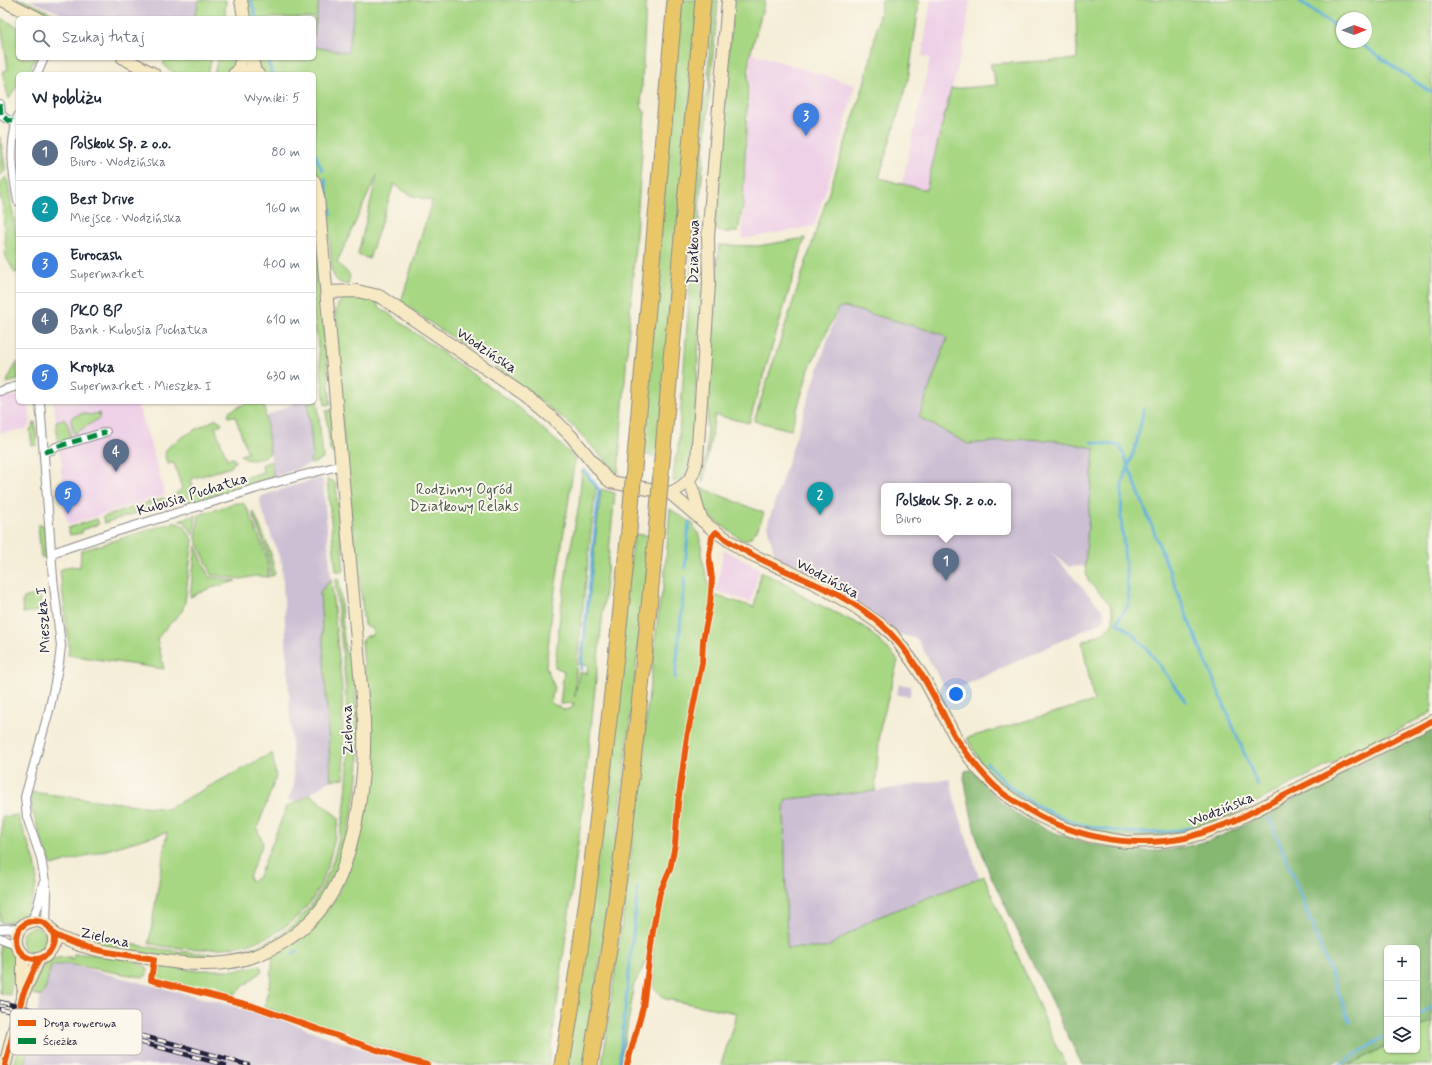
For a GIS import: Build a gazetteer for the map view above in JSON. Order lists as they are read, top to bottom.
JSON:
{
  "streets": {
    "street": [
      "Działkowa",
      "Wodzińska",
      "Kubusia Puchatka",
      "Mieszka I",
      "Zielona"
    ]
  },
  "crossings": [
    ["Działkowa", "Wodzińska"],
    ["Wodzińska", "Zielona"],
    ["Kubusia Puchatka", "Mieszka I"],
    ["Kubusia Puchatka", "Zielona"],
    ["Mieszka I", "Zielona"]
  ],
  "parks": ["Rodzinny Ogród Działkowy Relaks"],
  "legend": ["Droga rowerowa", "Ścieżka"],
  "north": "right",
  "page": {
    "search": "Szukaj tutaj",
    "heading": ["W pobliżu", "Wyniki: 5"],
    "pins": [
      "3",
      "4",
      "5",
      "2",
      "1"
    ],
    "list": [
      {
        "mark": "1",
        "name": "Polskok Sp. z o.o.",
        "note": "Biuro · Wodzińska",
        "value": "80 m"
      },
      {
        "mark": "2",
        "name": "Best Drive",
        "note": "Miejsce · Wodzińska",
        "value": "160 m"
      },
      {
        "mark": "3",
        "name": "Eurocash",
        "note": "Supermarket",
        "value": "400 m"
      },
      {
        "mark": "4",
        "name": "PKO BP",
        "note": "Bank · Kubusia Puchatka",
        "value": "610 m"
      },
      {
        "mark": "5",
        "name": "Kropka",
        "note": "Supermarket · Mieszka I",
        "value": "630 m"
      }
    ],
    "popup": ["Polskok Sp. z o.o.", "Biuro"],
    "map_buttons": ["+", "−"]
  }
}
